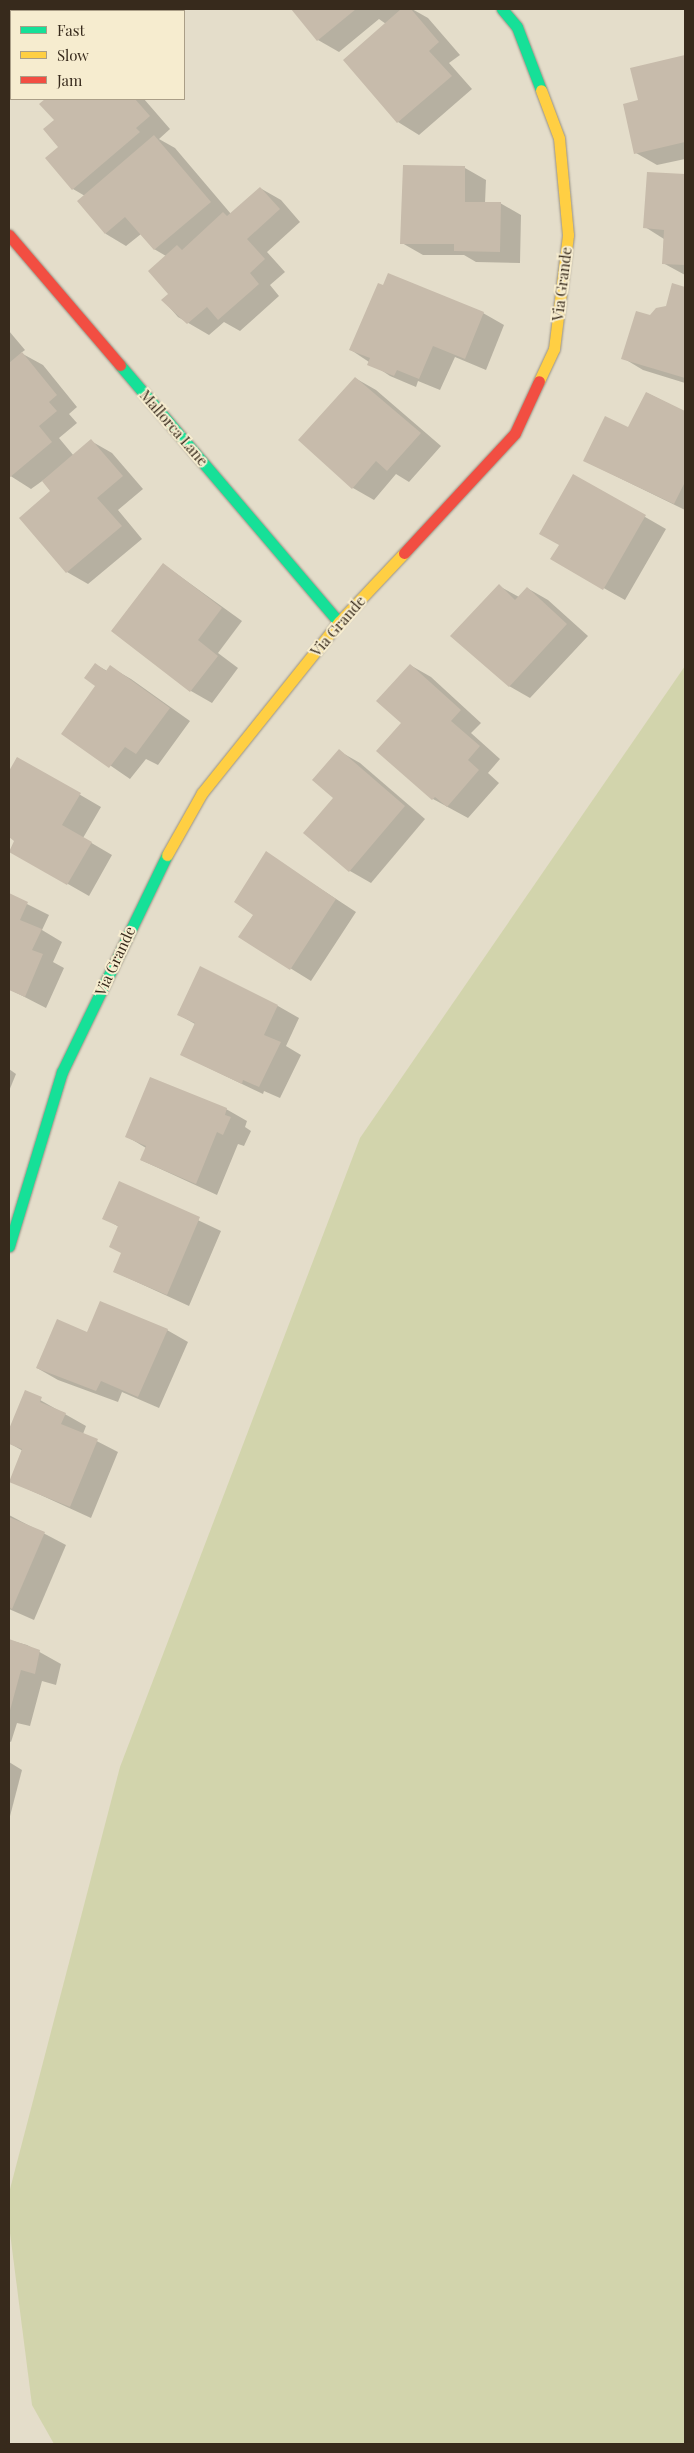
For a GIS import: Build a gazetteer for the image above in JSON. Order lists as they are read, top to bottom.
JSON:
{
  "streets": {
    "street": ["Via Grande", "Mallorca Lane"]
  },
  "crossings": [
    ["Via Grande", "Mallorca Lane"]
  ],
  "legend": ["Fast", "Slow", "Jam"]
}
